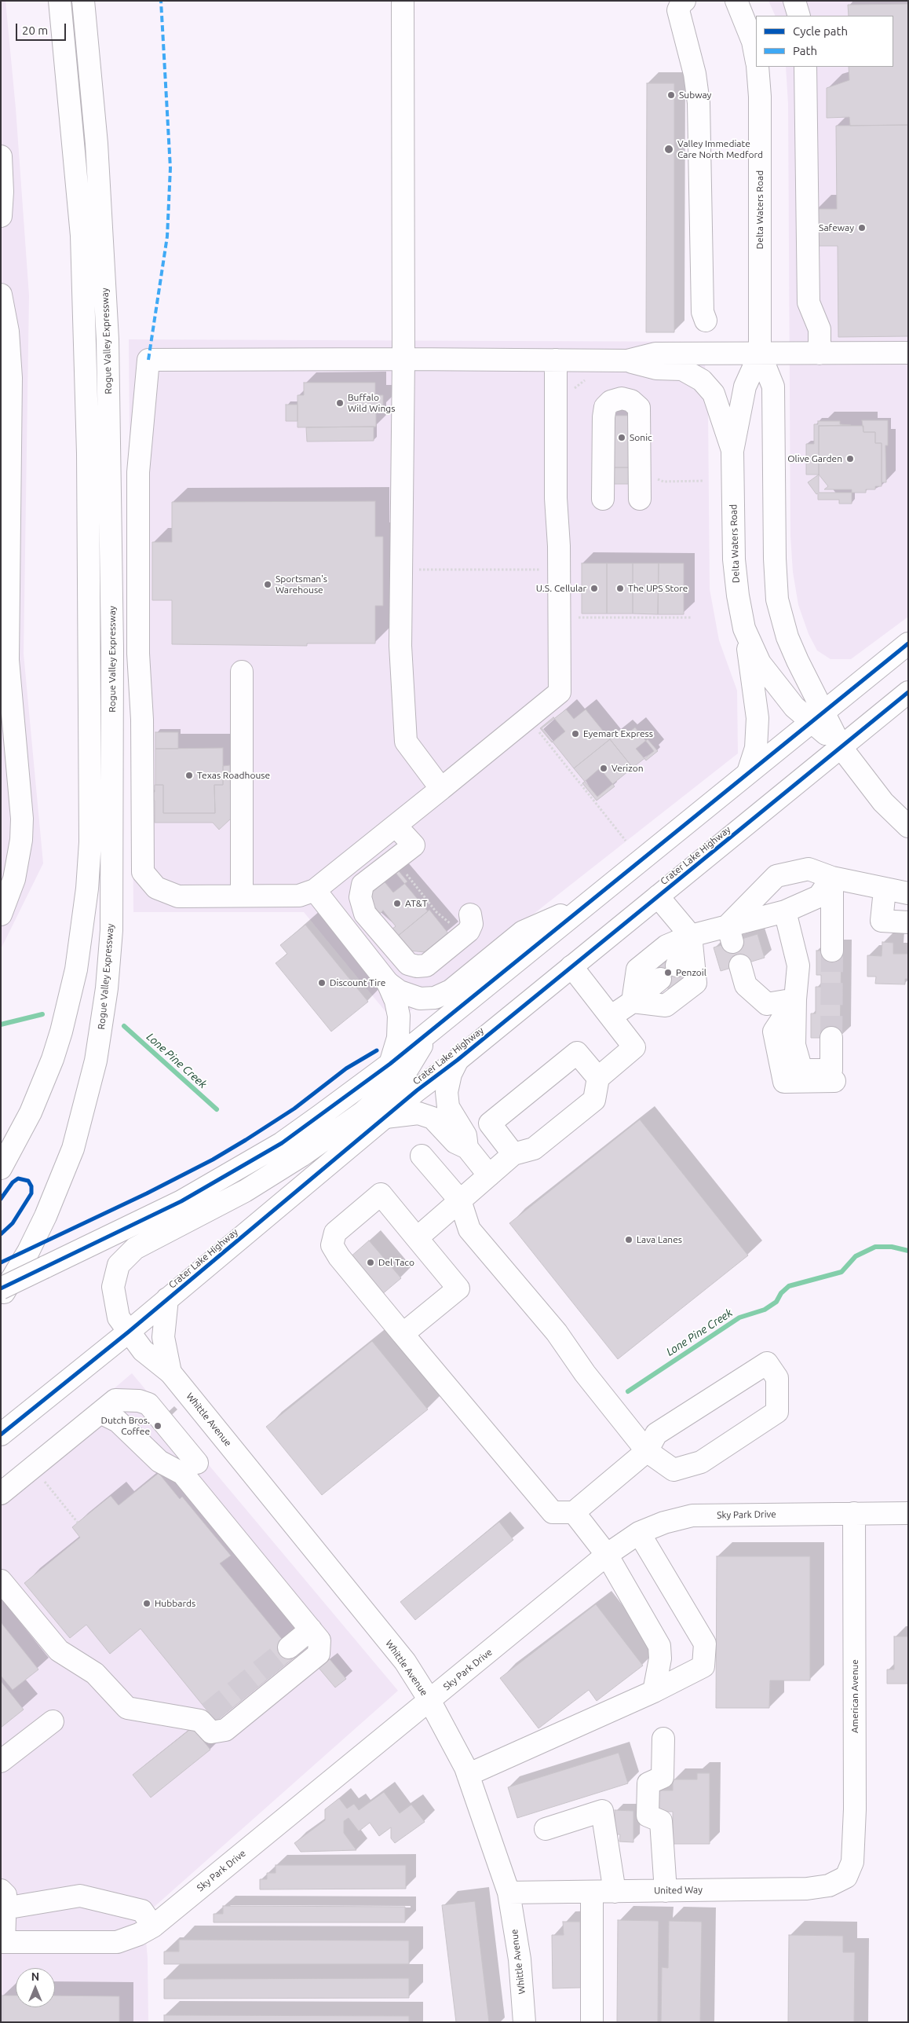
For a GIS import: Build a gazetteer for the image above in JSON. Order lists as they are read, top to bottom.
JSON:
{
  "streets": {
    "main road": [
      "Delta Waters Road",
      "Rogue Valley Expressway",
      "Crater Lake Highway",
      "Whittle Avenue",
      "Sky Park Drive",
      "American Avenue",
      "United Way"
    ]
  },
  "crossings": [
    ["Delta Waters Road", "Crater Lake Highway"],
    ["Crater Lake Highway", "Whittle Avenue"],
    ["Whittle Avenue", "Sky Park Drive"],
    ["Whittle Avenue", "United Way"],
    ["Sky Park Drive", "American Avenue"],
    ["American Avenue", "United Way"]
  ],
  "water": ["Lone Pine Creek"],
  "places": [
    "Subway",
    "Valley Immediate Care North Medford",
    "Safeway",
    "Buffalo Wild Wings",
    "Sonic",
    "Olive Garden",
    "Sportsman's Warehouse",
    "U.S. Cellular",
    "The UPS Store",
    "Eyemart Express",
    "Verizon",
    "Texas Roadhouse",
    "AT&T",
    "Penzoil",
    "Discount Tire",
    "Lava Lanes",
    "Del Taco",
    "Dutch Bros. Coffee",
    "Hubbards"
  ],
  "legend": ["Cycle path", "Path"],
  "scale_bar": "20 m",
  "north": "top"
}
